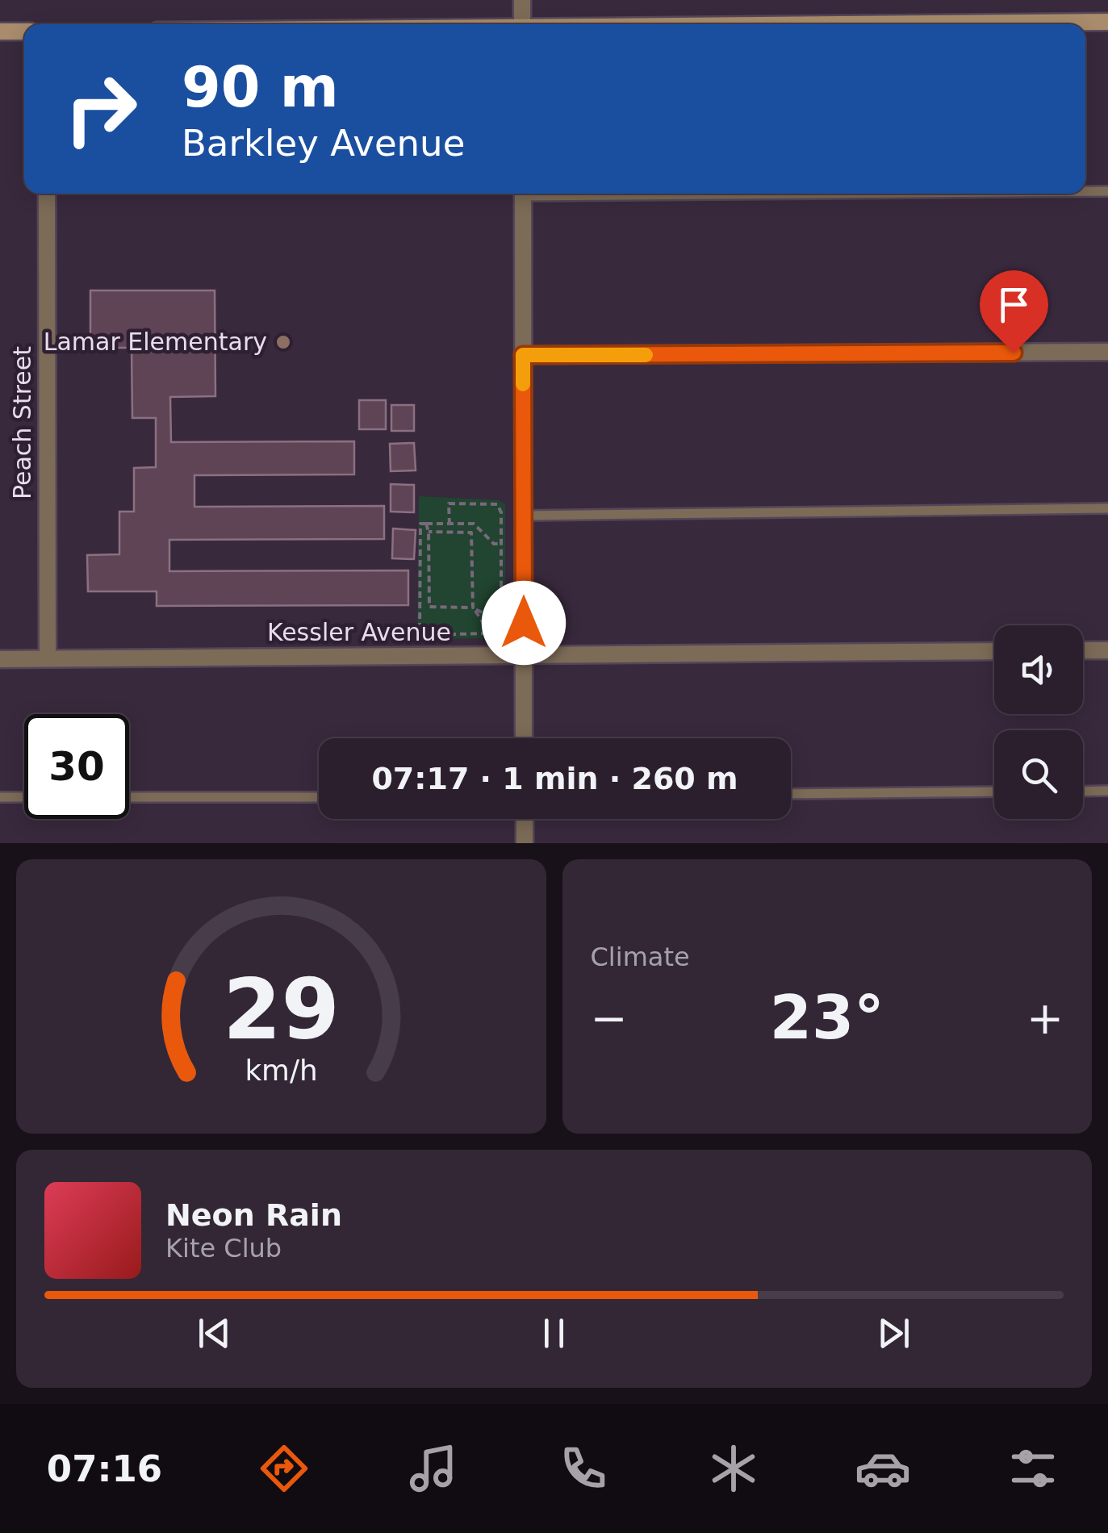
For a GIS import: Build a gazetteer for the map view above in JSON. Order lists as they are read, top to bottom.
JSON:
{
  "streets": {
    "street": ["Peach Street", "Kessler Avenue"]
  },
  "crossings": [
    ["Peach Street", "Kessler Avenue"]
  ],
  "places": ["Lamar Elementary"],
  "page": {
    "turn": ["90 m", "Barkley Avenue"],
    "limit": "30",
    "trip": "07:17 · 1 min · 260 m",
    "tile": "Climate",
    "heat": ["−", "23°", "+"],
    "song": ["Neon Rain", "Kite Club"],
    "tabs": "07:16",
    "gauge": ["29", "km/h"]
  }
}
